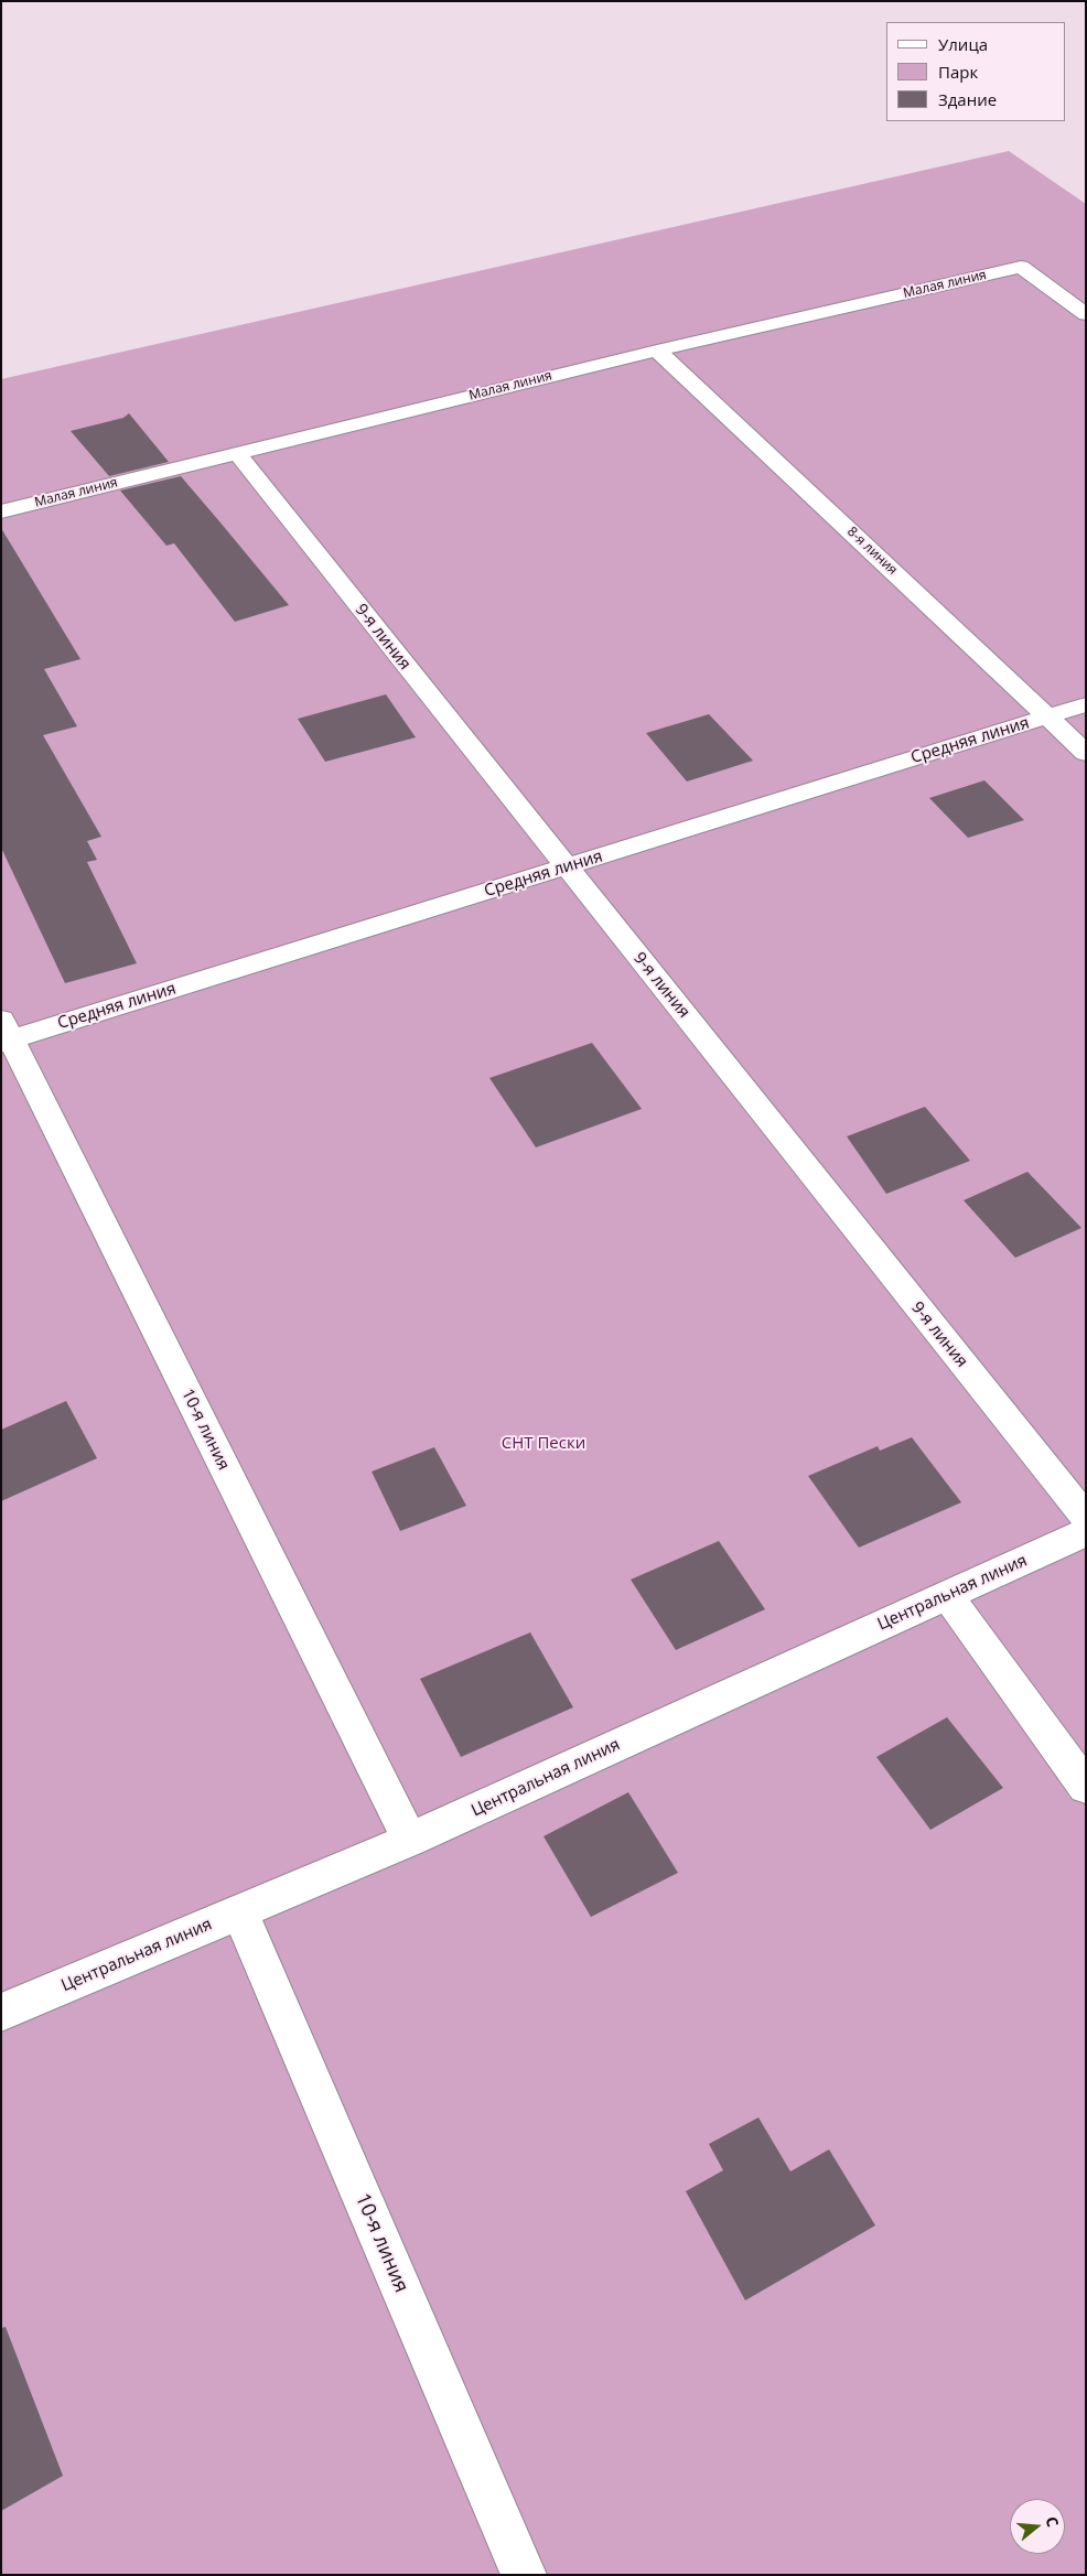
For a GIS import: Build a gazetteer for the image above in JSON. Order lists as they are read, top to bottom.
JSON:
{
  "streets": {
    "street": [
      "Малая линия",
      "8-я линия",
      "9-я линия",
      "Средняя линия",
      "10-я линия",
      "Центральная линия"
    ]
  },
  "crossings": [
    ["Малая линия", "8-я линия"],
    ["Малая линия", "9-я линия"],
    ["8-я линия", "Средняя линия"],
    ["9-я линия", "Средняя линия"],
    ["Средняя линия", "10-я линия"],
    ["10-я линия", "Центральная линия"]
  ],
  "parks": ["СНТ Пески"],
  "legend": ["Улица", "Парк", "Здание"],
  "north": "right"
}
